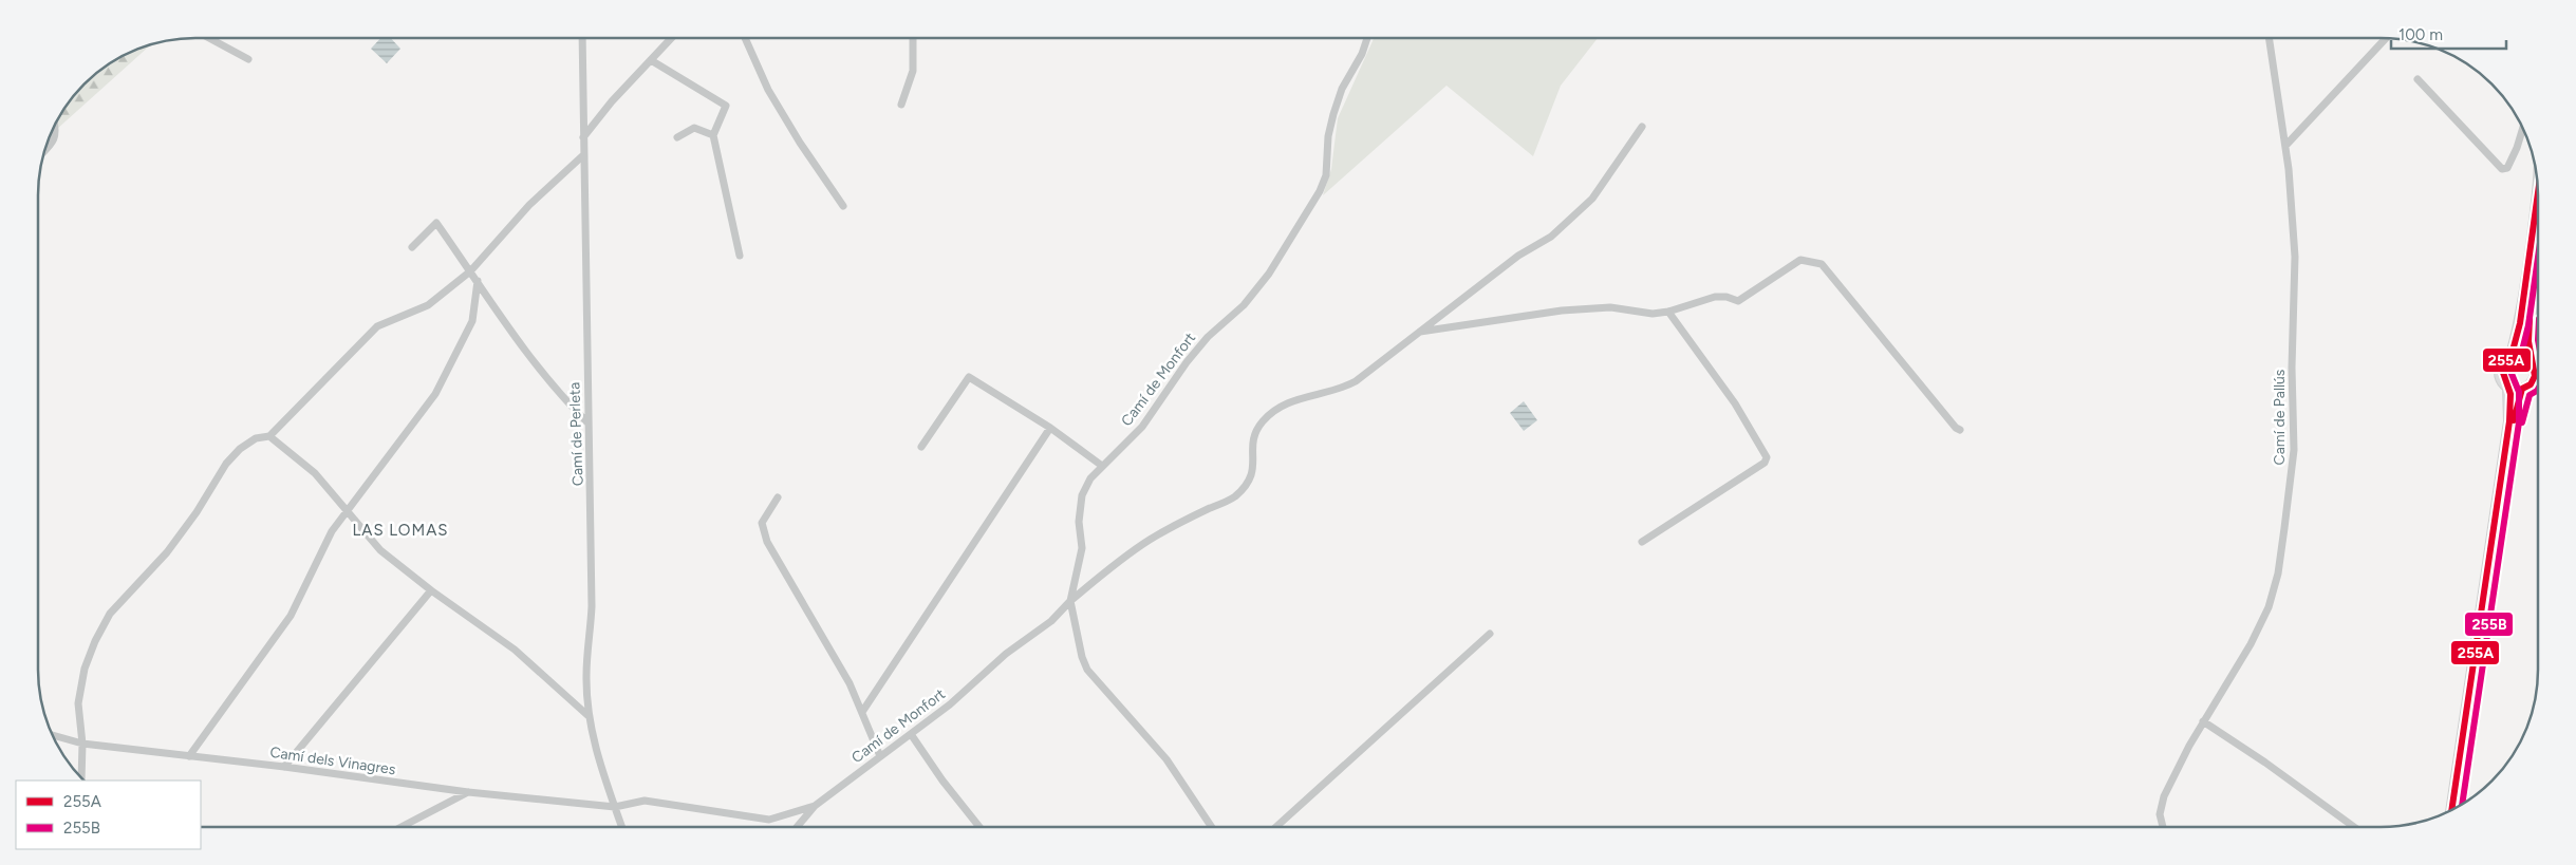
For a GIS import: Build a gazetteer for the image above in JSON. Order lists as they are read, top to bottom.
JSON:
{
  "streets": {
    "street": [
      "Camí de Monfort",
      "Camí de Pallús",
      "Camí de Perleta",
      "Camí dels Vinagres"
    ]
  },
  "crossings": [
    ["Camí de Monfort", "Camí dels Vinagres"],
    ["Camí de Perleta", "Camí dels Vinagres"]
  ],
  "districts": ["LAS LOMAS"],
  "lines": ["transit line 255A", "transit line 255B"],
  "legend": ["255A", "255B"],
  "scale_bar": "100 m"
}
